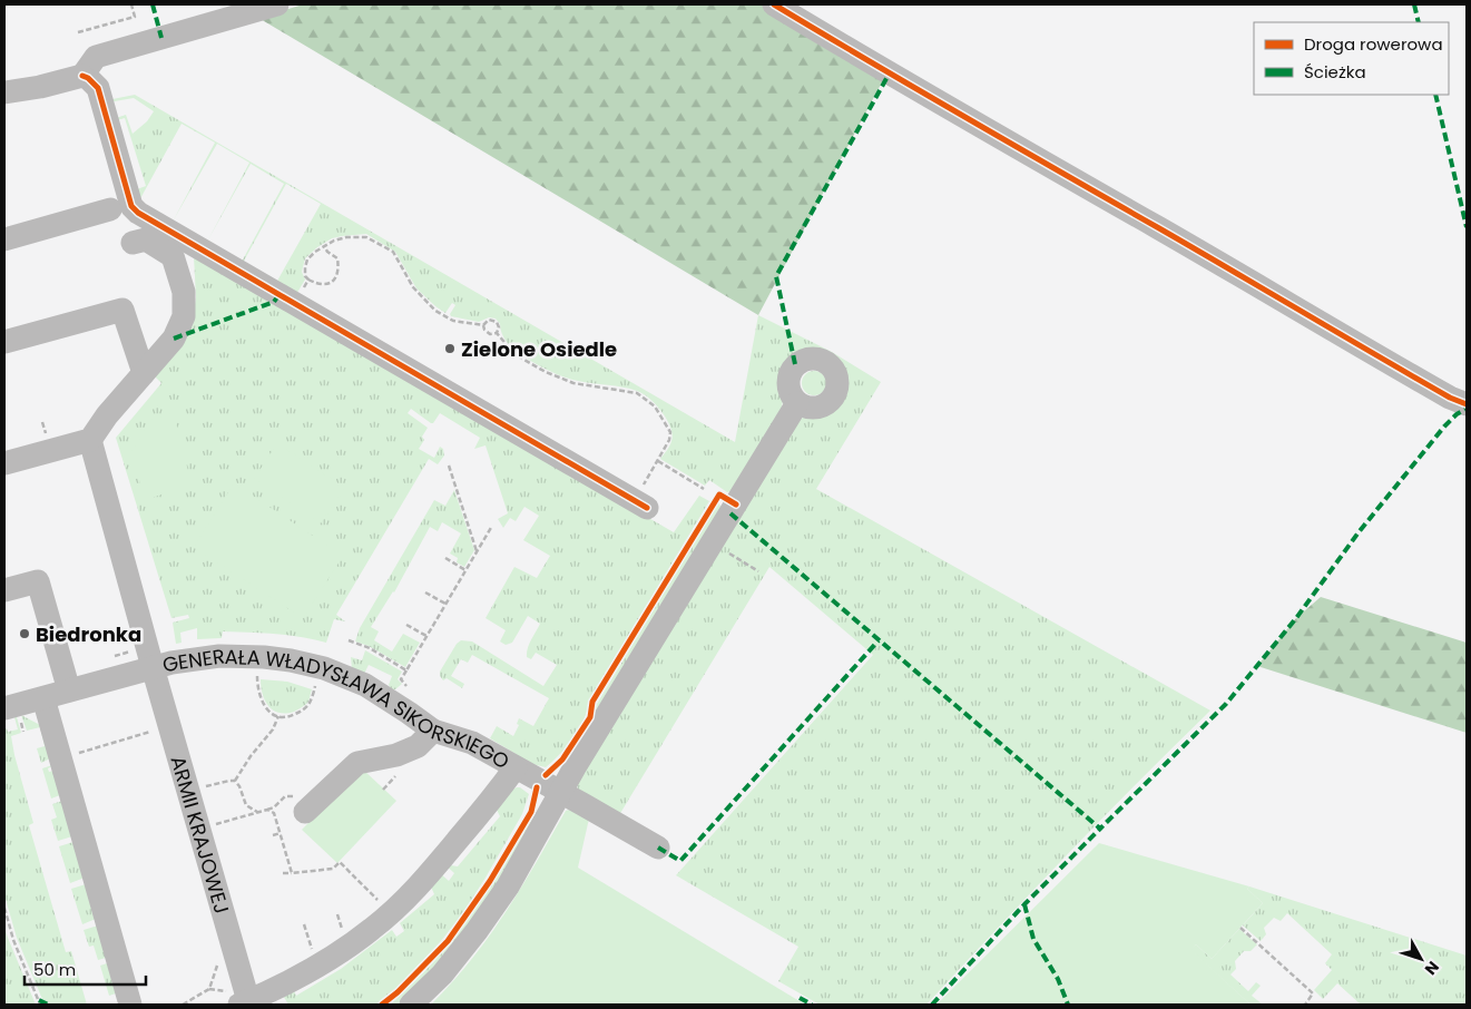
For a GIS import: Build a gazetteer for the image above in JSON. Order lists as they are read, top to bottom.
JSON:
{
  "streets": {
    "street": ["GENERAŁA WŁADYSŁAWA SIKORSKIEGO", "ARMII KRAJOWEJ"]
  },
  "crossings": [
    ["GENERAŁA WŁADYSŁAWA SIKORSKIEGO", "ARMII KRAJOWEJ"]
  ],
  "places": ["Zielone Osiedle", "Biedronka"],
  "legend": ["Droga rowerowa", "Ścieżka"],
  "scale_bar": "50 m",
  "north": "bottom right"
}
